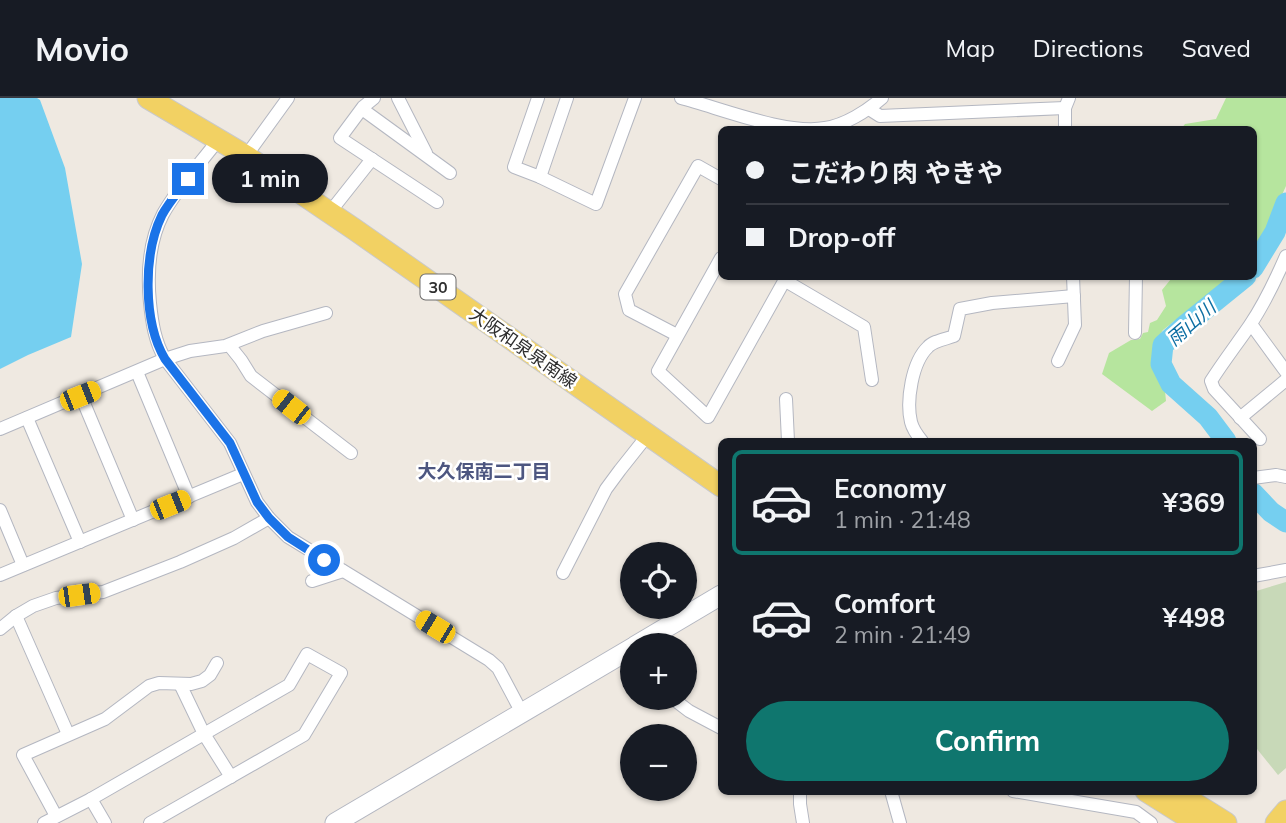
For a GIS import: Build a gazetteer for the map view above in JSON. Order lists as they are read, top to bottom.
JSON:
{
  "streets": {
    "main road": ["30", "大阪和泉泉南線"]
  },
  "districts": ["大久保南二丁目"],
  "water": ["雨山川"],
  "page": {
    "header": "Movio",
    "nav": ["Map", "Directions", "Saved"],
    "banner": ["こだわり肉 やきや", "Drop-off"],
    "bubble": "1 min",
    "list": [
      {
        "name": "Economy",
        "note": "1 min · 21:48",
        "value": "¥369"
      },
      {
        "name": "Comfort",
        "note": "2 min · 21:49",
        "value": "¥498"
      }
    ],
    "map_buttons": ["+", "−"],
    "buttons": "Confirm"
  }
}
